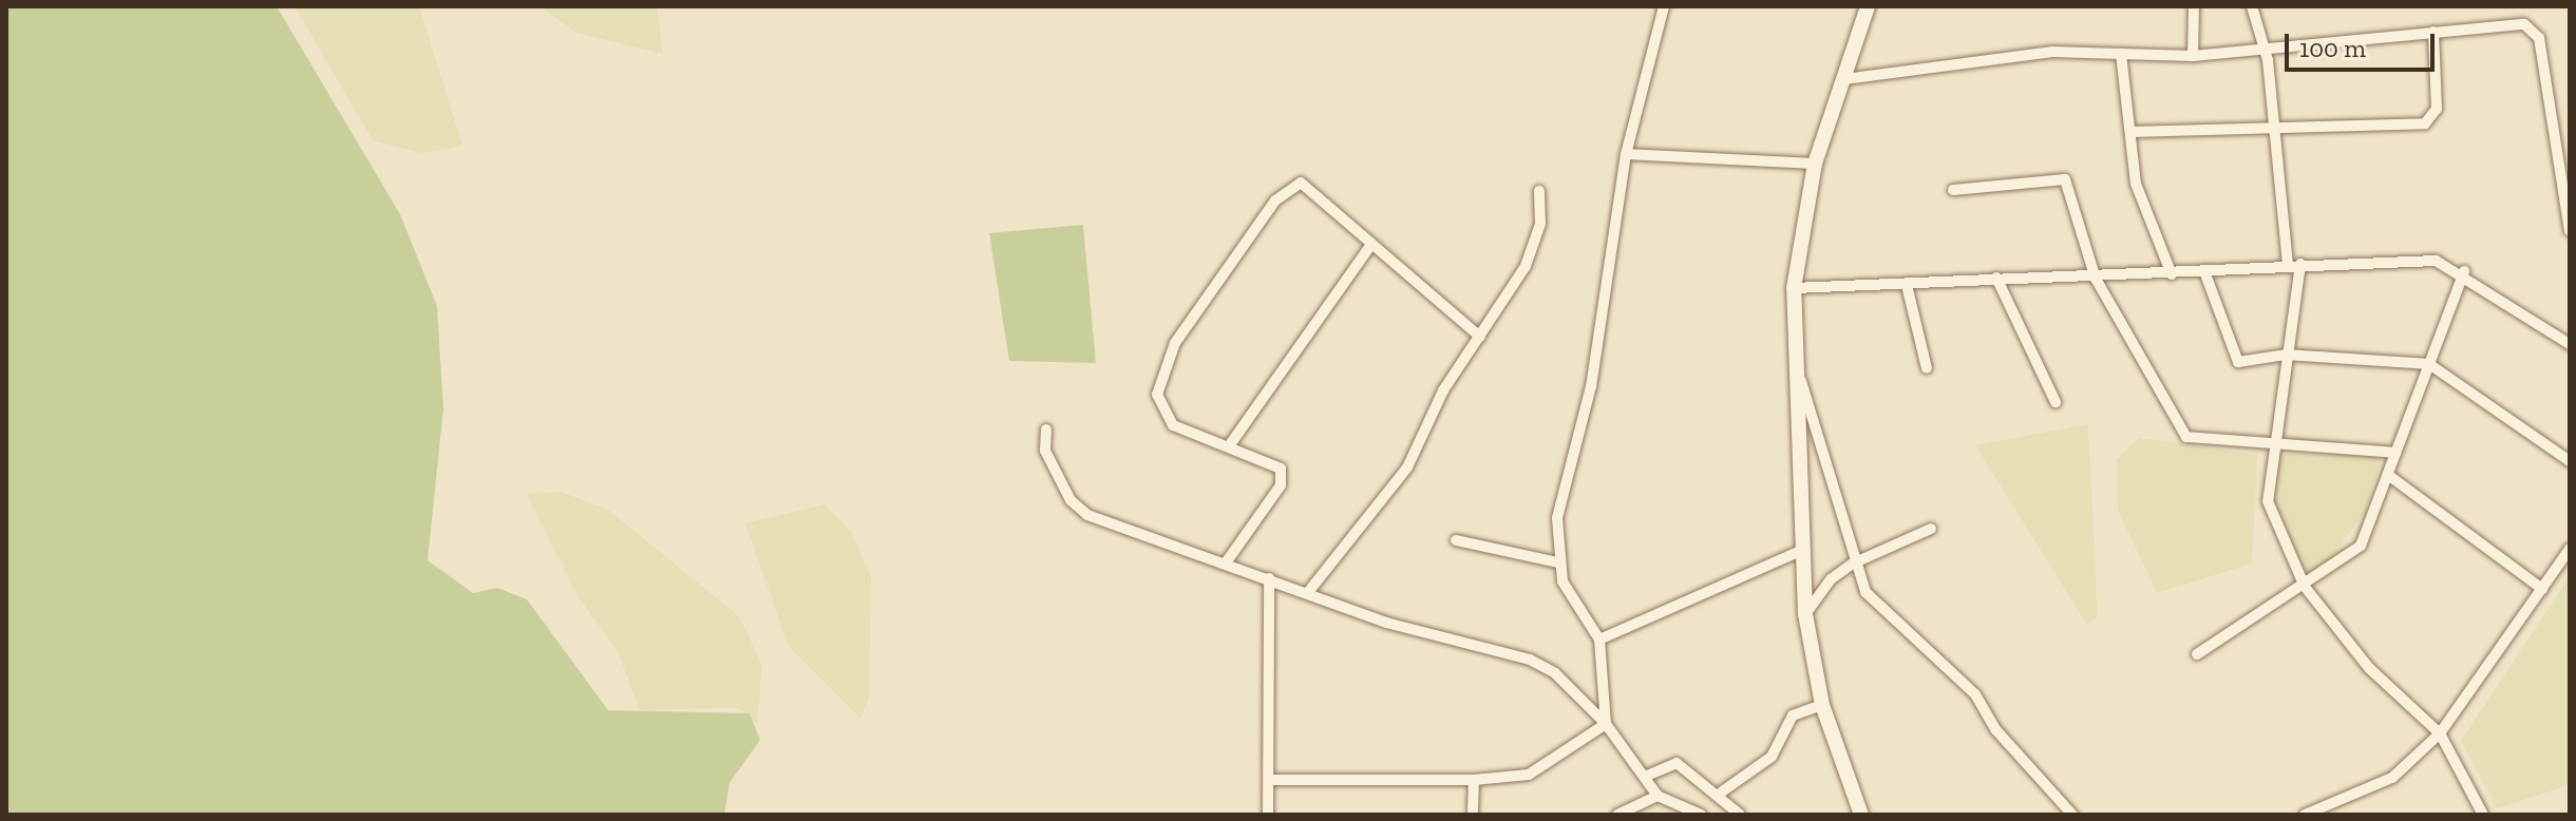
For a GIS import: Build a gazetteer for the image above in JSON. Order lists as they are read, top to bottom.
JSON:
{
  "scale_bar": "100 m"
}
